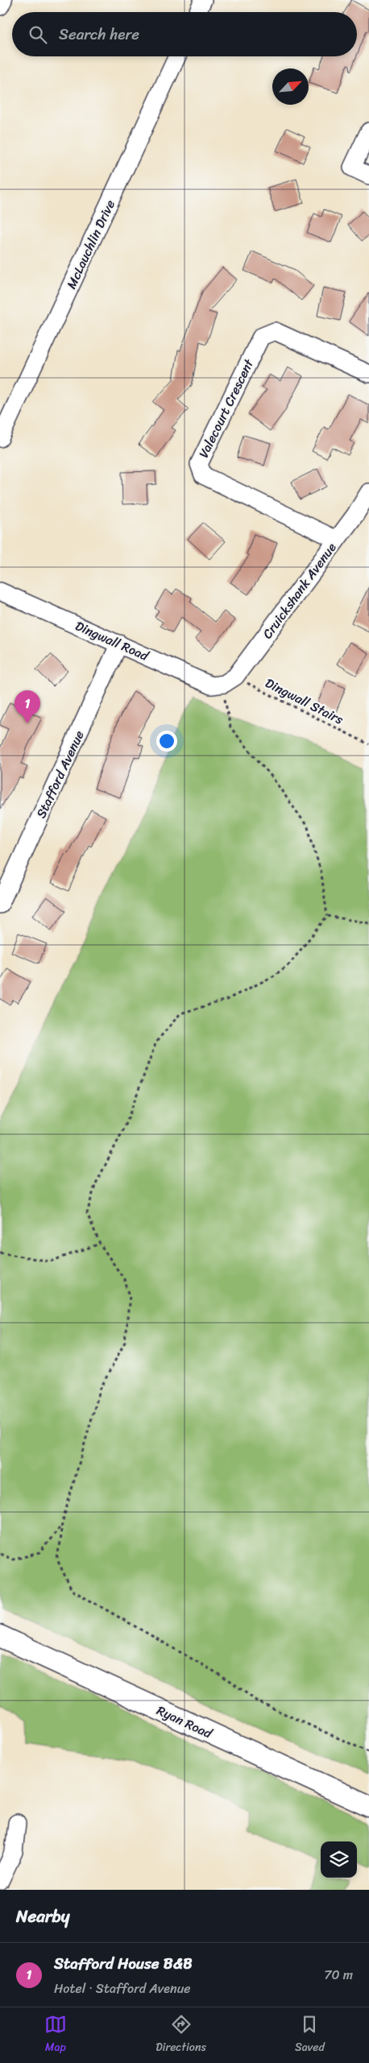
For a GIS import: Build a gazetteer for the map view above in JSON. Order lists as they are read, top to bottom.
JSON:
{
  "streets": {
    "main road": ["Ryan Road"],
    "street": [
      "McLauchlin Drive",
      "Valecourt Crescent",
      "Cruickshank Avenue",
      "Dingwall Road",
      "Stafford Avenue"
    ],
    "path": ["Dingwall Stairs"]
  },
  "crossings": [
    ["Valecourt Crescent", "Cruickshank Avenue"],
    ["Cruickshank Avenue", "Dingwall Road"],
    ["Cruickshank Avenue", "Dingwall Stairs"],
    ["Dingwall Road", "Dingwall Stairs"],
    ["Dingwall Road", "Stafford Avenue"]
  ],
  "north": "top right",
  "page": {
    "search": "Search here",
    "pins": "1",
    "heading": "Nearby",
    "list": [
      {
        "mark": "1",
        "name": "Stafford House B&B",
        "note": "Hotel · Stafford Avenue",
        "value": "70 m"
      }
    ],
    "nav": ["Map", "Directions", "Saved"]
  }
}
